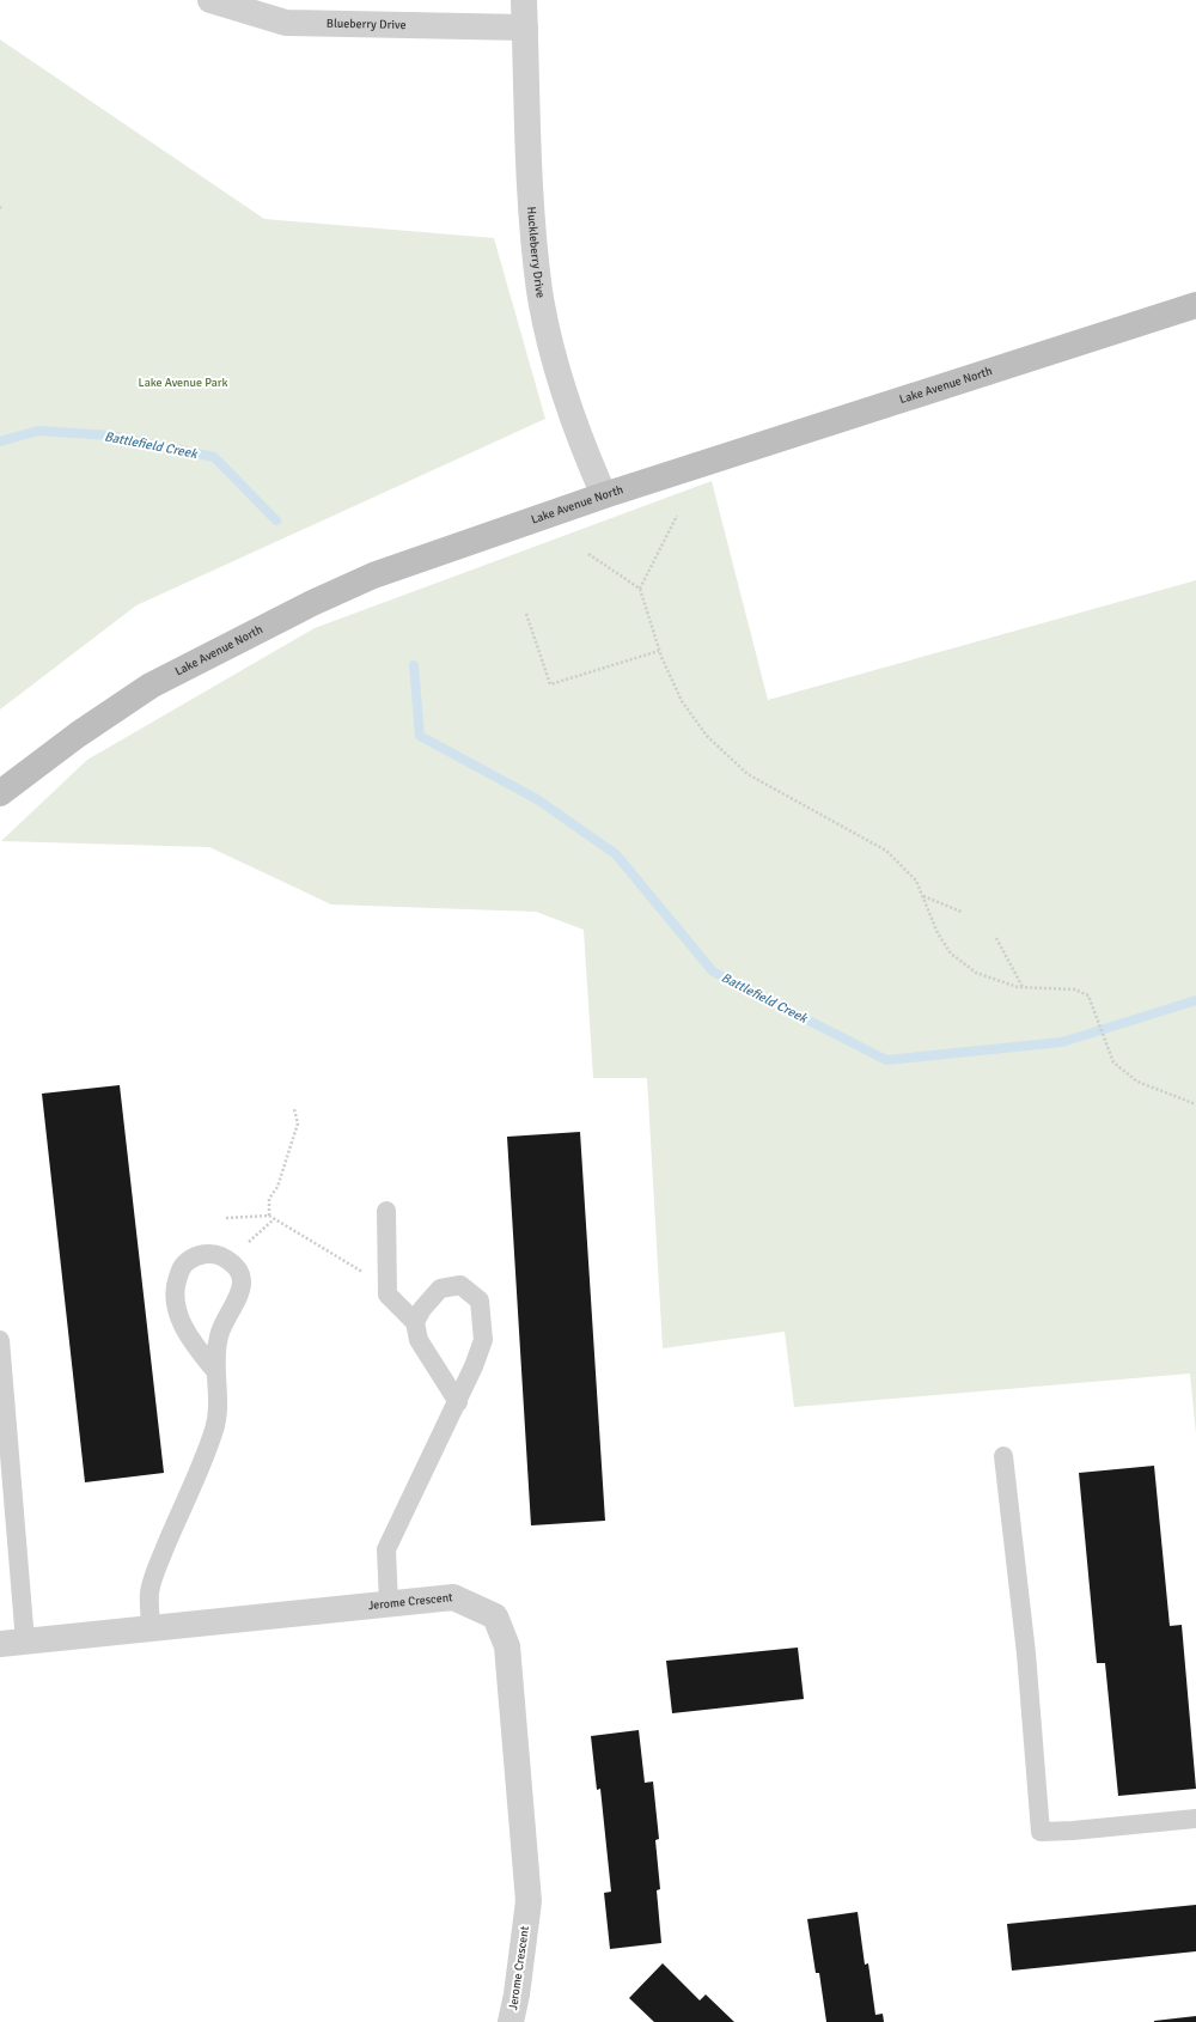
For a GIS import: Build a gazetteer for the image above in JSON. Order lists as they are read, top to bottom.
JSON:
{
  "streets": {
    "street": [
      "Blueberry Drive",
      "Huckleberry Drive",
      "Lake Avenue North",
      "Jerome Crescent"
    ]
  },
  "crossings": [
    ["Blueberry Drive", "Huckleberry Drive"],
    ["Huckleberry Drive", "Lake Avenue North"]
  ],
  "water": ["Battlefield Creek"],
  "parks": ["Lake Avenue Park"]
}
